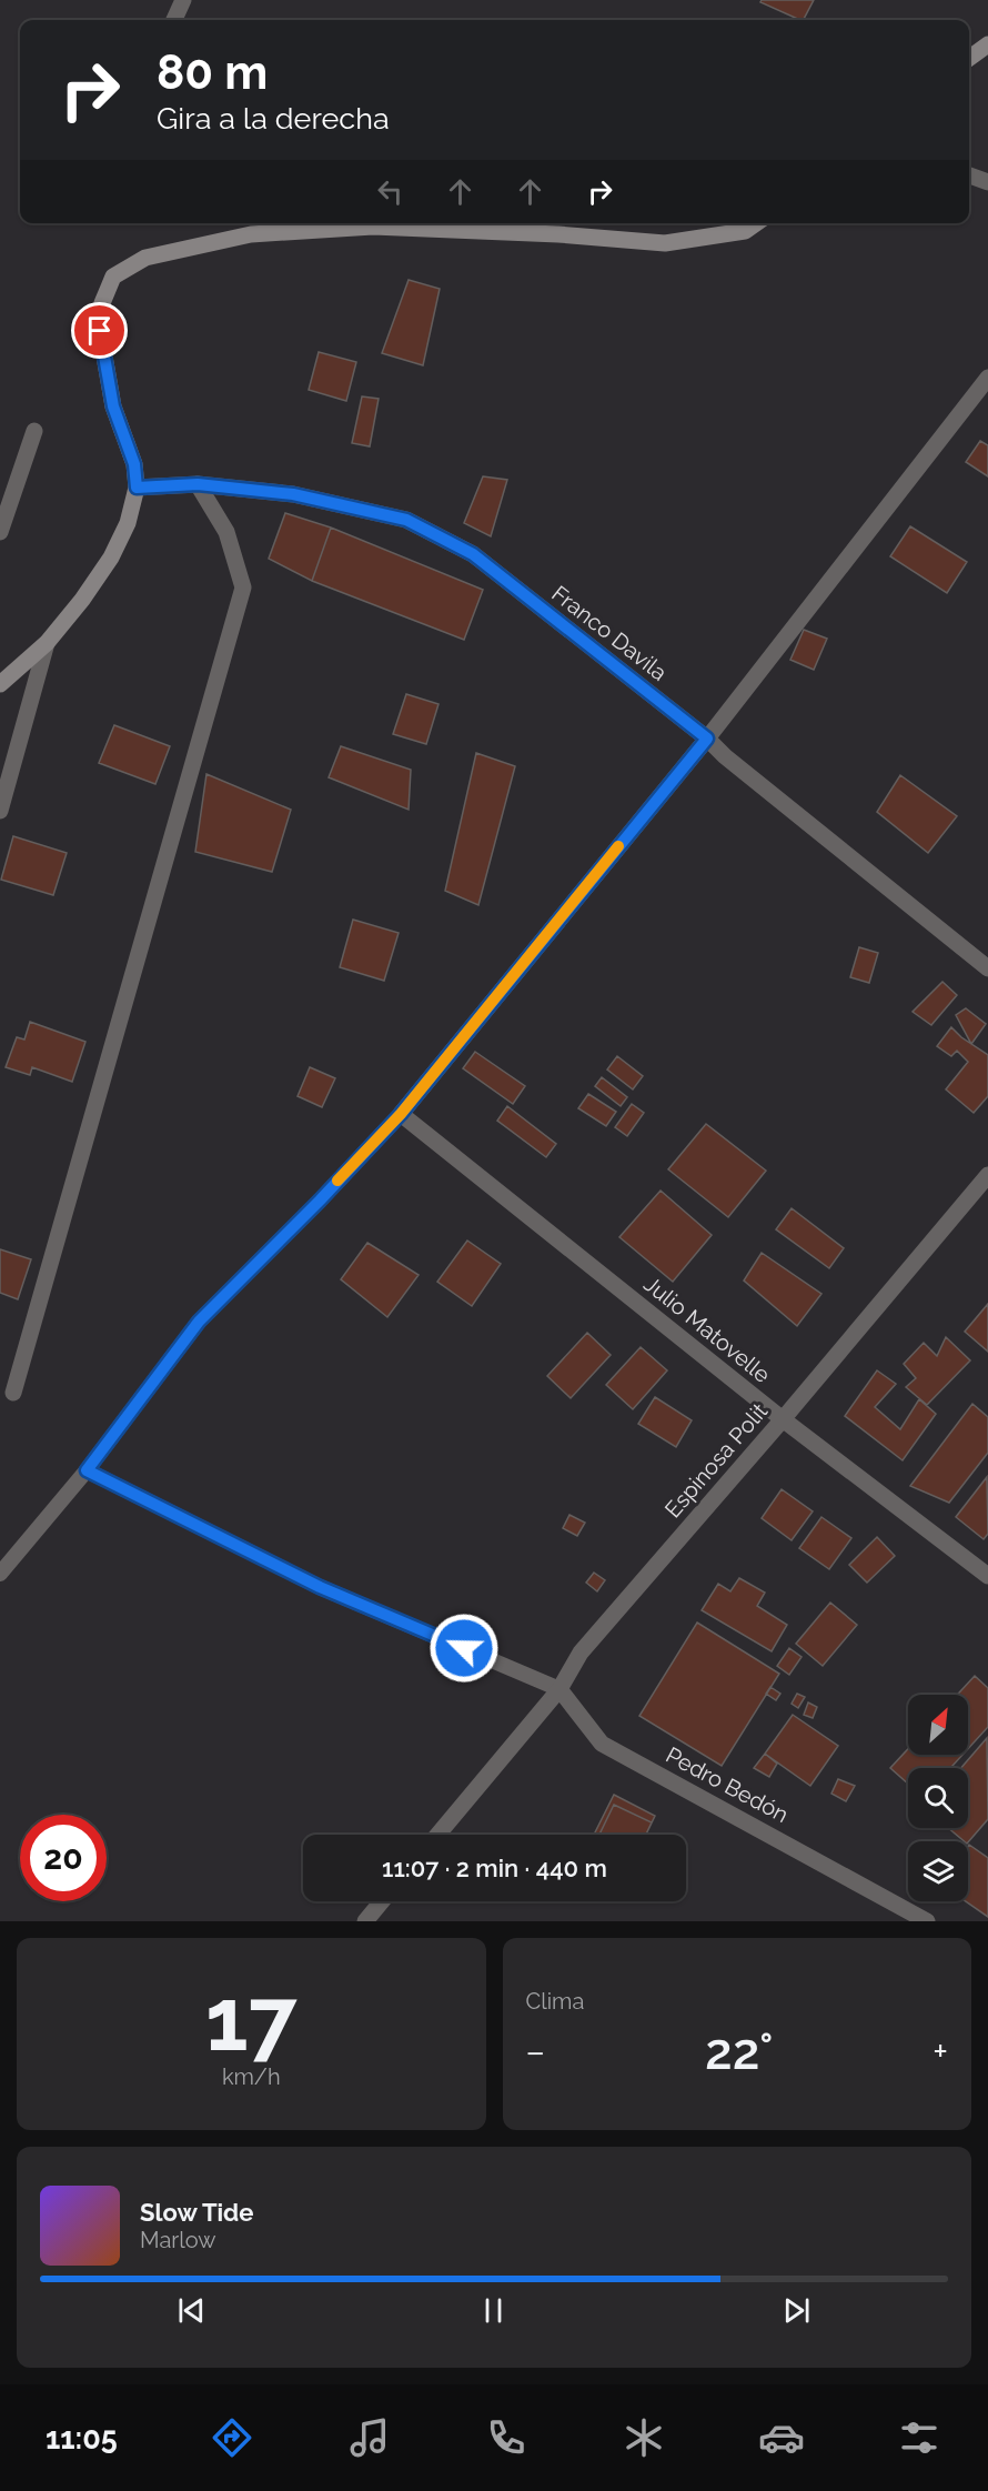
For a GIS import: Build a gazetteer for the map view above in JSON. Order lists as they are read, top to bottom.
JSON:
{
  "streets": {
    "street": [
      "Franco Davila",
      "Julio Matovelle",
      "Espinosa Polit",
      "Pedro Bedón"
    ]
  },
  "crossings": [
    ["Julio Matovelle", "Espinosa Polit"],
    ["Espinosa Polit", "Pedro Bedón"]
  ],
  "north": "top right",
  "page": {
    "turn": ["80 m", "Gira a la derecha"],
    "limit": "20",
    "trip": "11:07 · 2 min · 440 m",
    "tile": [
      ["17", "km/h"],
      "Clima"
    ],
    "heat": ["−", "22°", "+"],
    "song": ["Slow Tide", "Marlow"],
    "tabs": "11:05"
  }
}
